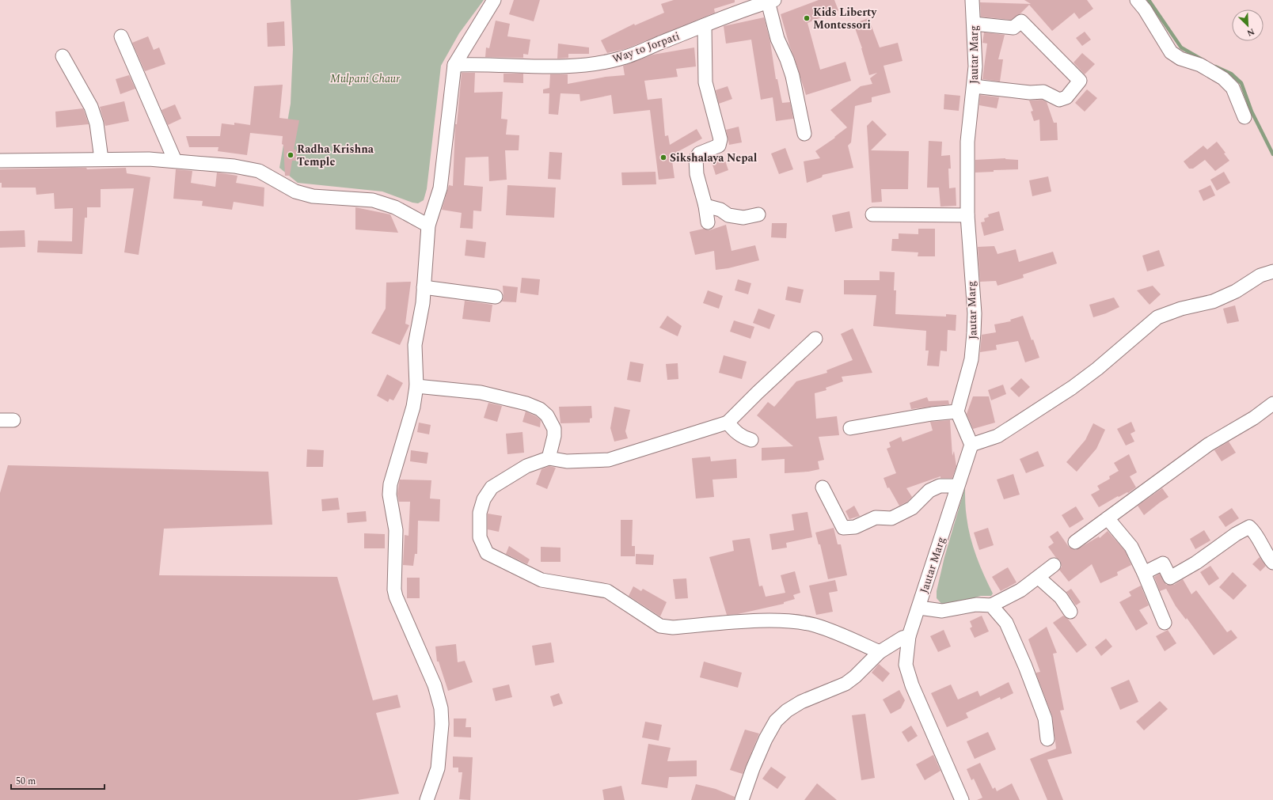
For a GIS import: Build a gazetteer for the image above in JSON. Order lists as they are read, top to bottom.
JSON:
{
  "streets": {
    "street": ["Way to Jorpati", "Jautar Marg"]
  },
  "parks": ["Mulpani Chaur"],
  "places": ["Kids Liberty Montessori", "Radha Krishna Temple", "Sikshalaya Nepal"],
  "scale_bar": "50 m",
  "north": "bottom right"
}
